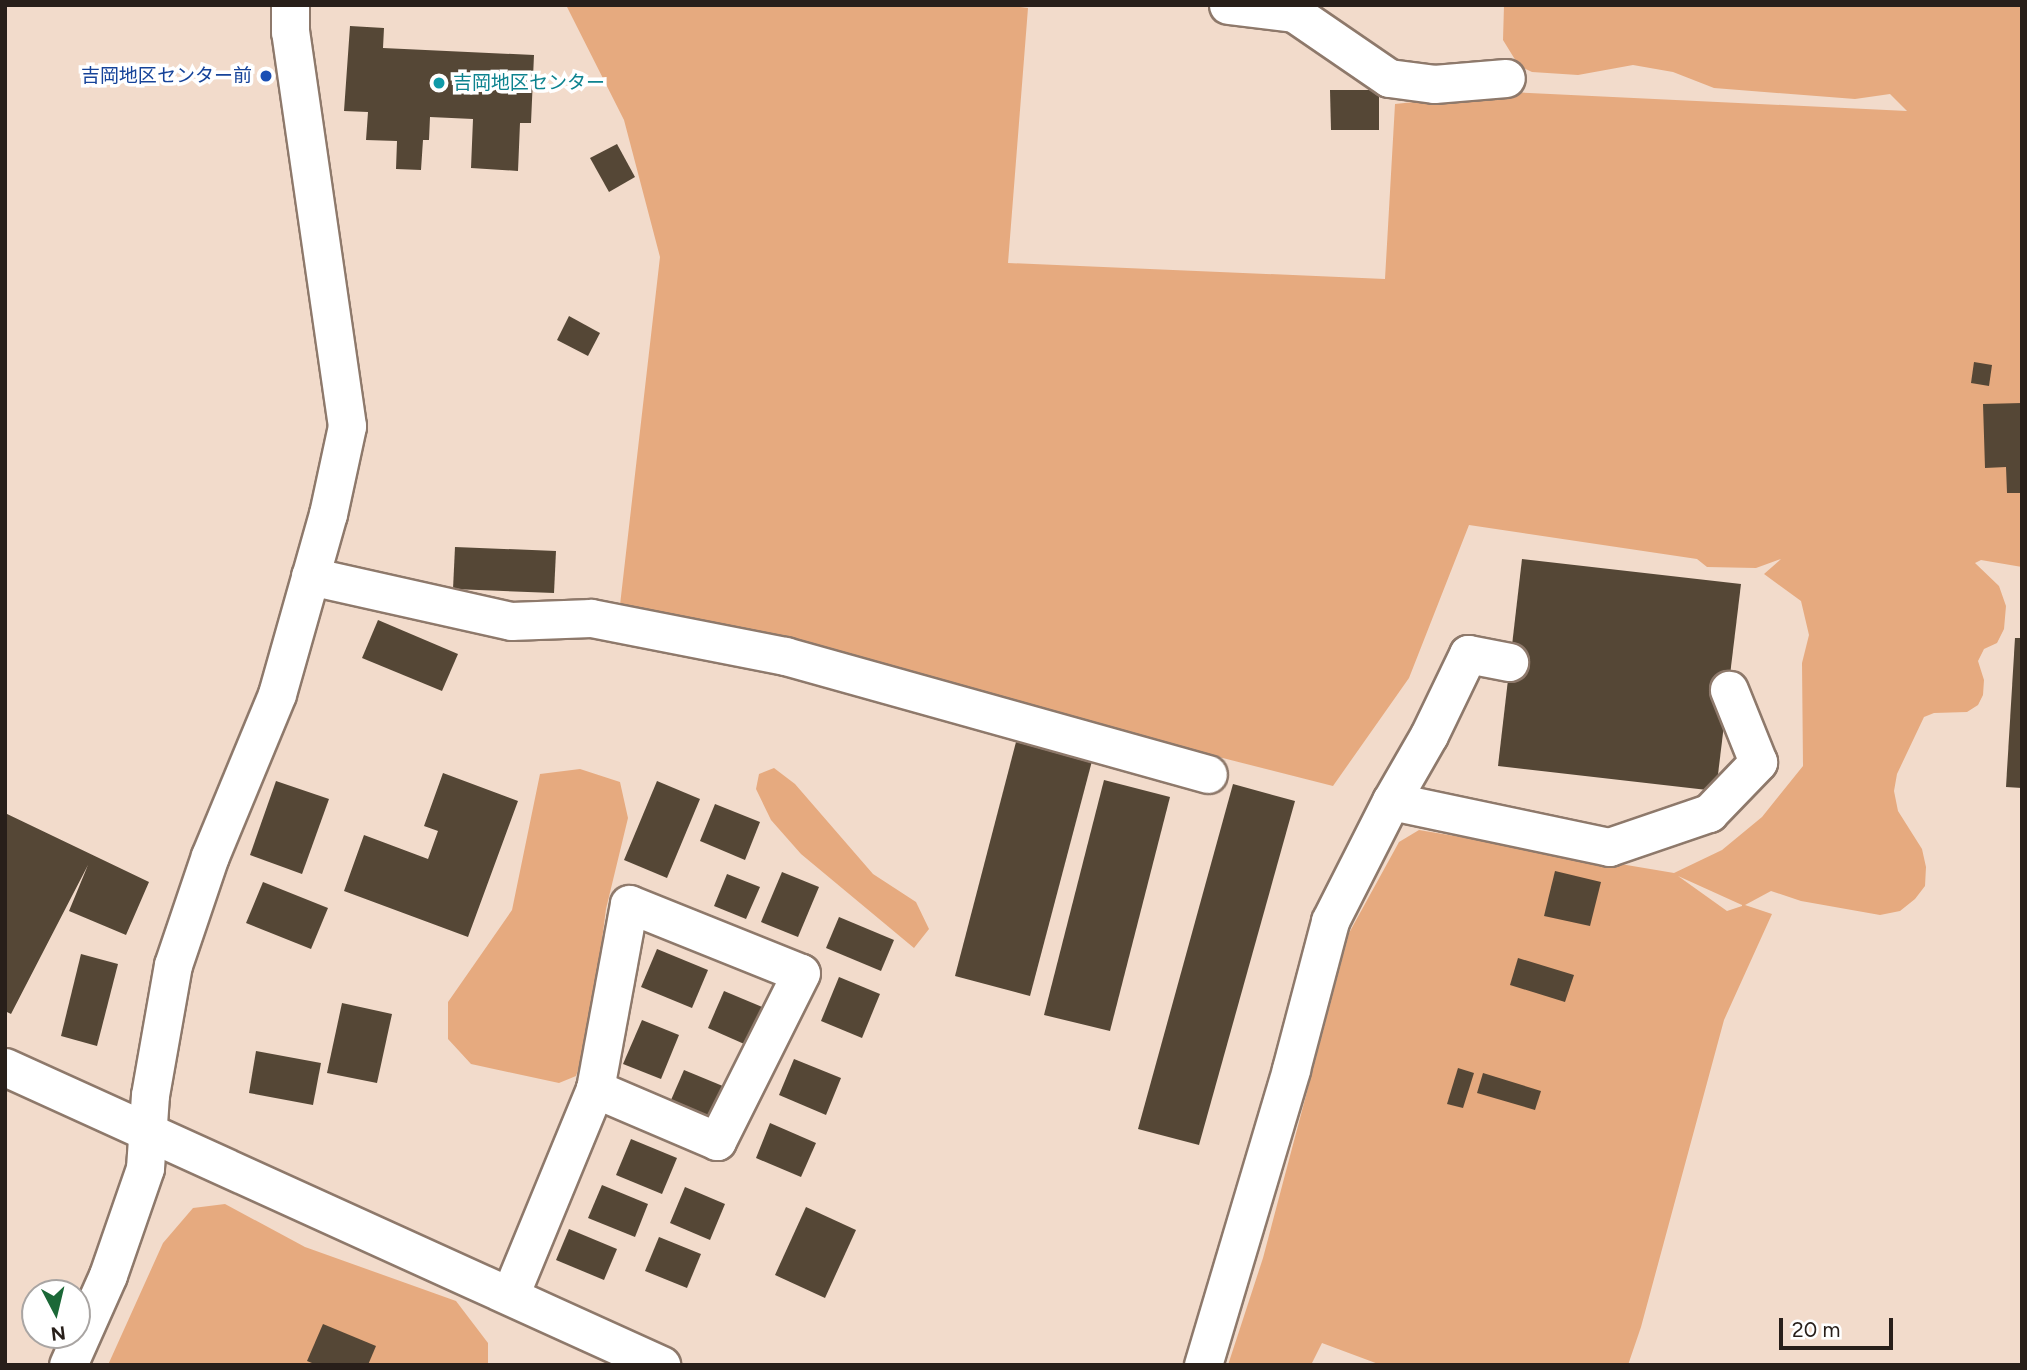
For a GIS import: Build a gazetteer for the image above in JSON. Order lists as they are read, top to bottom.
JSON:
{
  "places": ["吉岡地区センター前", "吉岡地区センター"],
  "scale_bar": "20 m",
  "north": "bottom"
}
